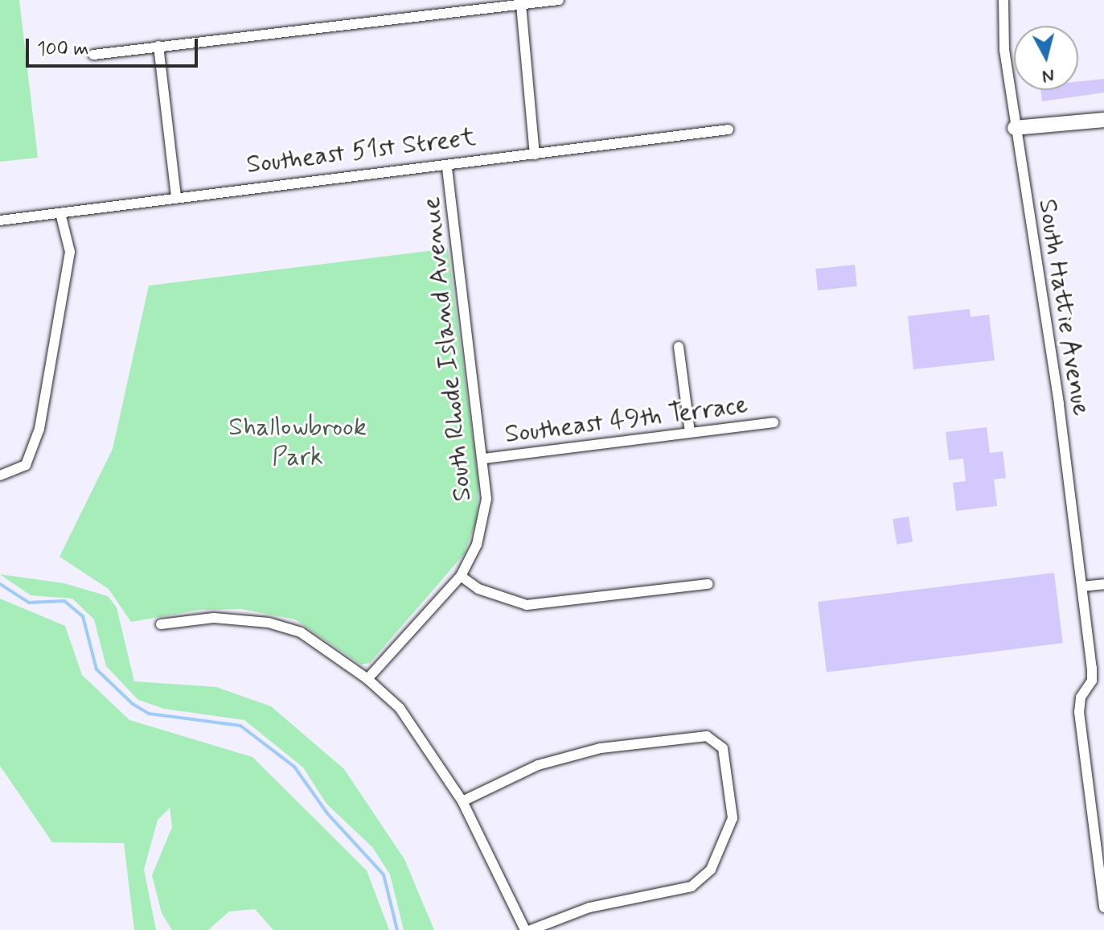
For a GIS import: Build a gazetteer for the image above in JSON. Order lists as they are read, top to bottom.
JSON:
{
  "streets": {
    "street": [
      "Southeast 51st Street",
      "South Hattie Avenue",
      "South Rhode Island Avenue",
      "Southeast 49th Terrace"
    ]
  },
  "crossings": [
    ["Southeast 51st Street", "South Rhode Island Avenue"],
    ["South Rhode Island Avenue", "Southeast 49th Terrace"]
  ],
  "parks": ["Shallowbrook Park"],
  "scale_bar": "100 m",
  "north": "bottom"
}
